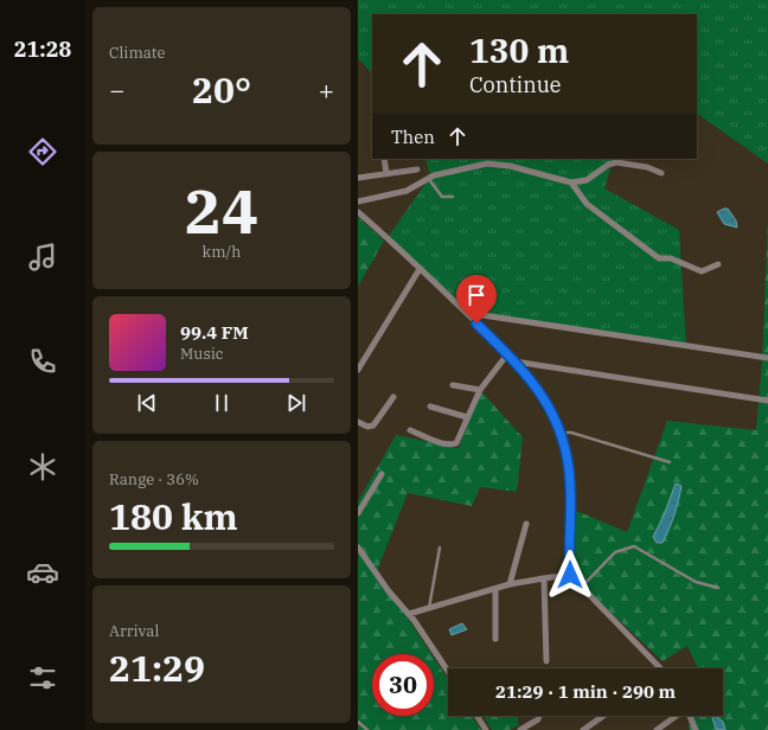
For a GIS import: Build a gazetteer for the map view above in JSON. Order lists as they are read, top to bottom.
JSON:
{
  "page": {
    "tabs": "21:28",
    "tile": [
      "Climate",
      ["24", "km/h"],
      ["Range · 36%", "180 km"],
      ["Arrival", "21:29"]
    ],
    "turn": ["130 m", "Continue"],
    "heat": ["−", "20°", "+"],
    "then": "Then",
    "song": ["99.4 FM", "Music"],
    "limit": "30",
    "trip": "21:29 · 1 min · 290 m"
  }
}
